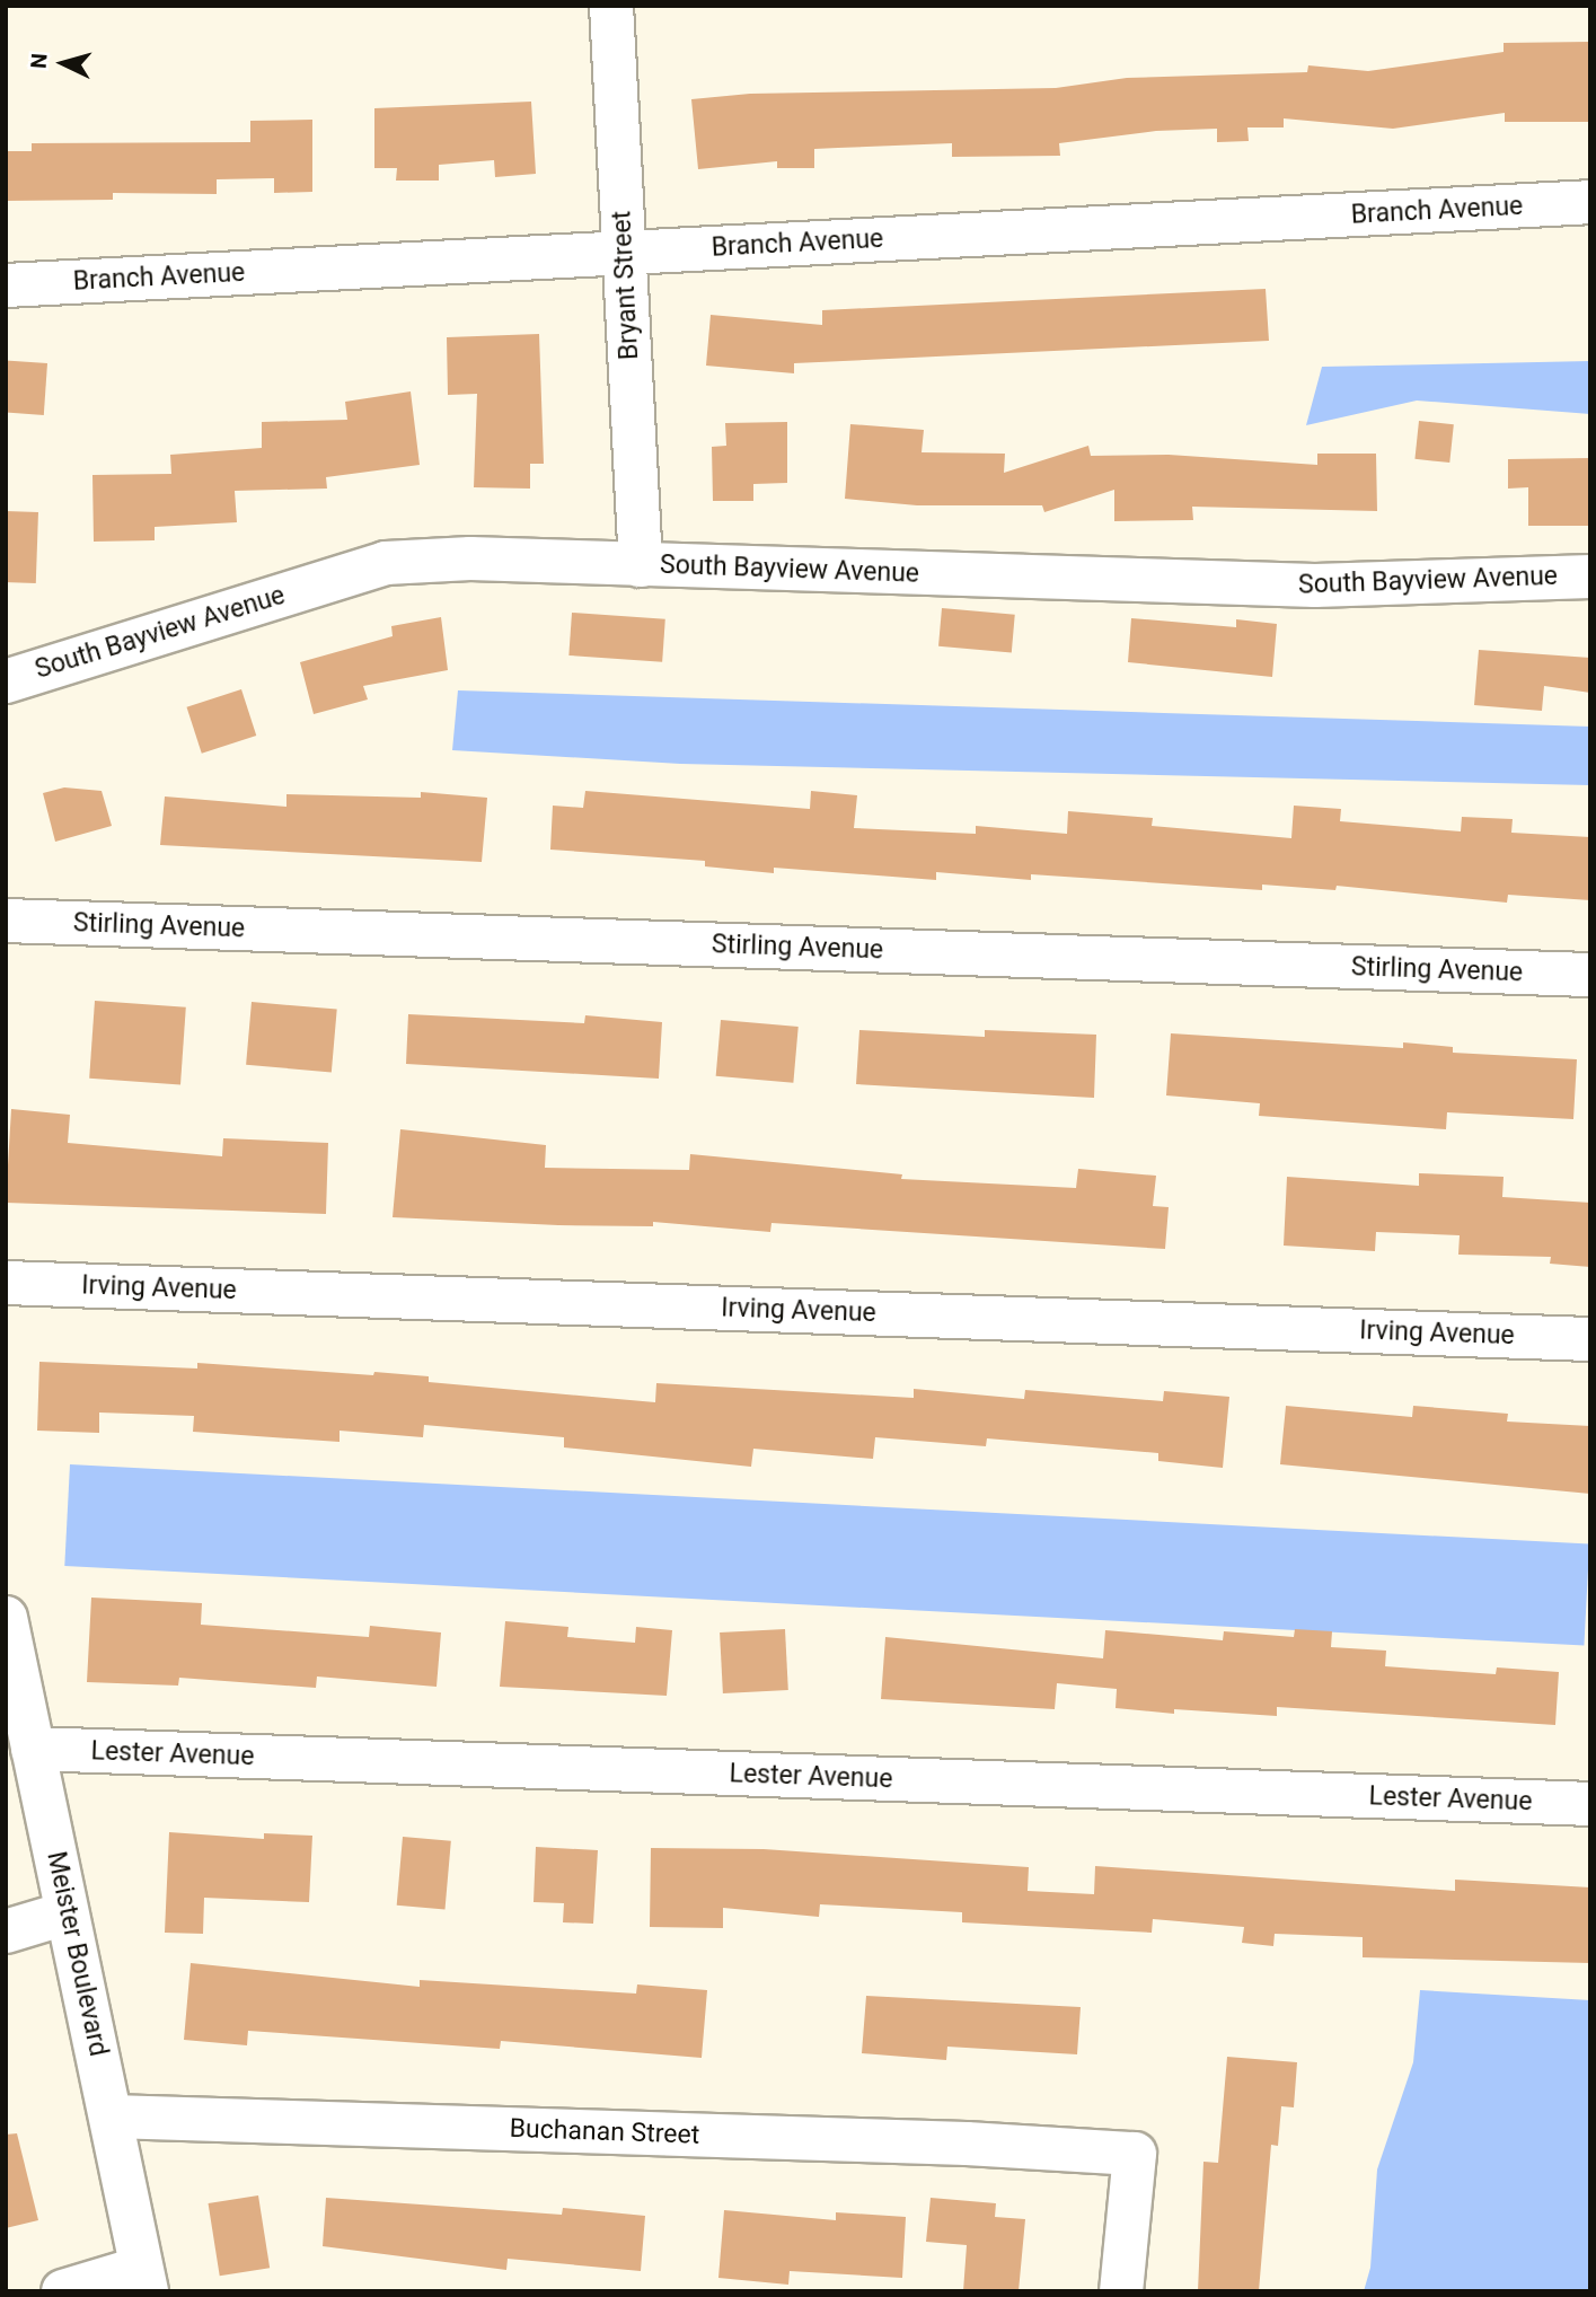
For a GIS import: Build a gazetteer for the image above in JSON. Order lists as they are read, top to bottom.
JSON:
{
  "streets": {
    "street": [
      "Branch Avenue",
      "Bryant Street",
      "South Bayview Avenue",
      "Stirling Avenue",
      "Irving Avenue",
      "Lester Avenue",
      "Meister Boulevard",
      "Buchanan Street"
    ]
  },
  "crossings": [
    ["Branch Avenue", "Bryant Street"],
    ["Bryant Street", "South Bayview Avenue"],
    ["Lester Avenue", "Meister Boulevard"],
    ["Meister Boulevard", "Buchanan Street"]
  ],
  "north": "left"
}
